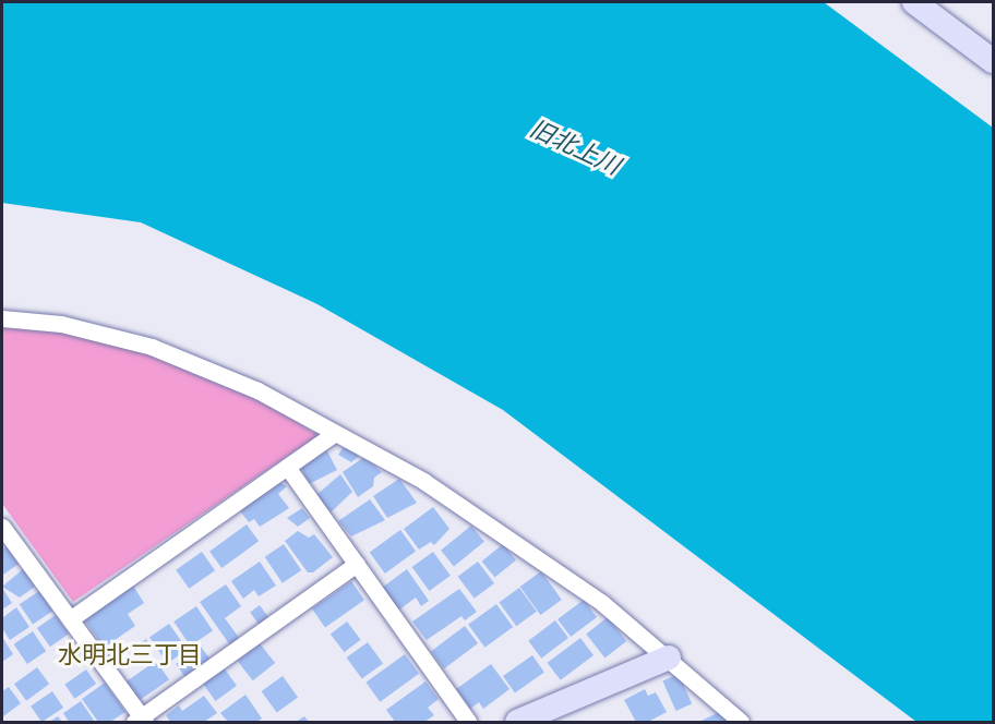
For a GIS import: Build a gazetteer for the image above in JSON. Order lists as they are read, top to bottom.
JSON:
{
  "districts": ["水明北三丁目"],
  "water": ["旧北上川"]
}
